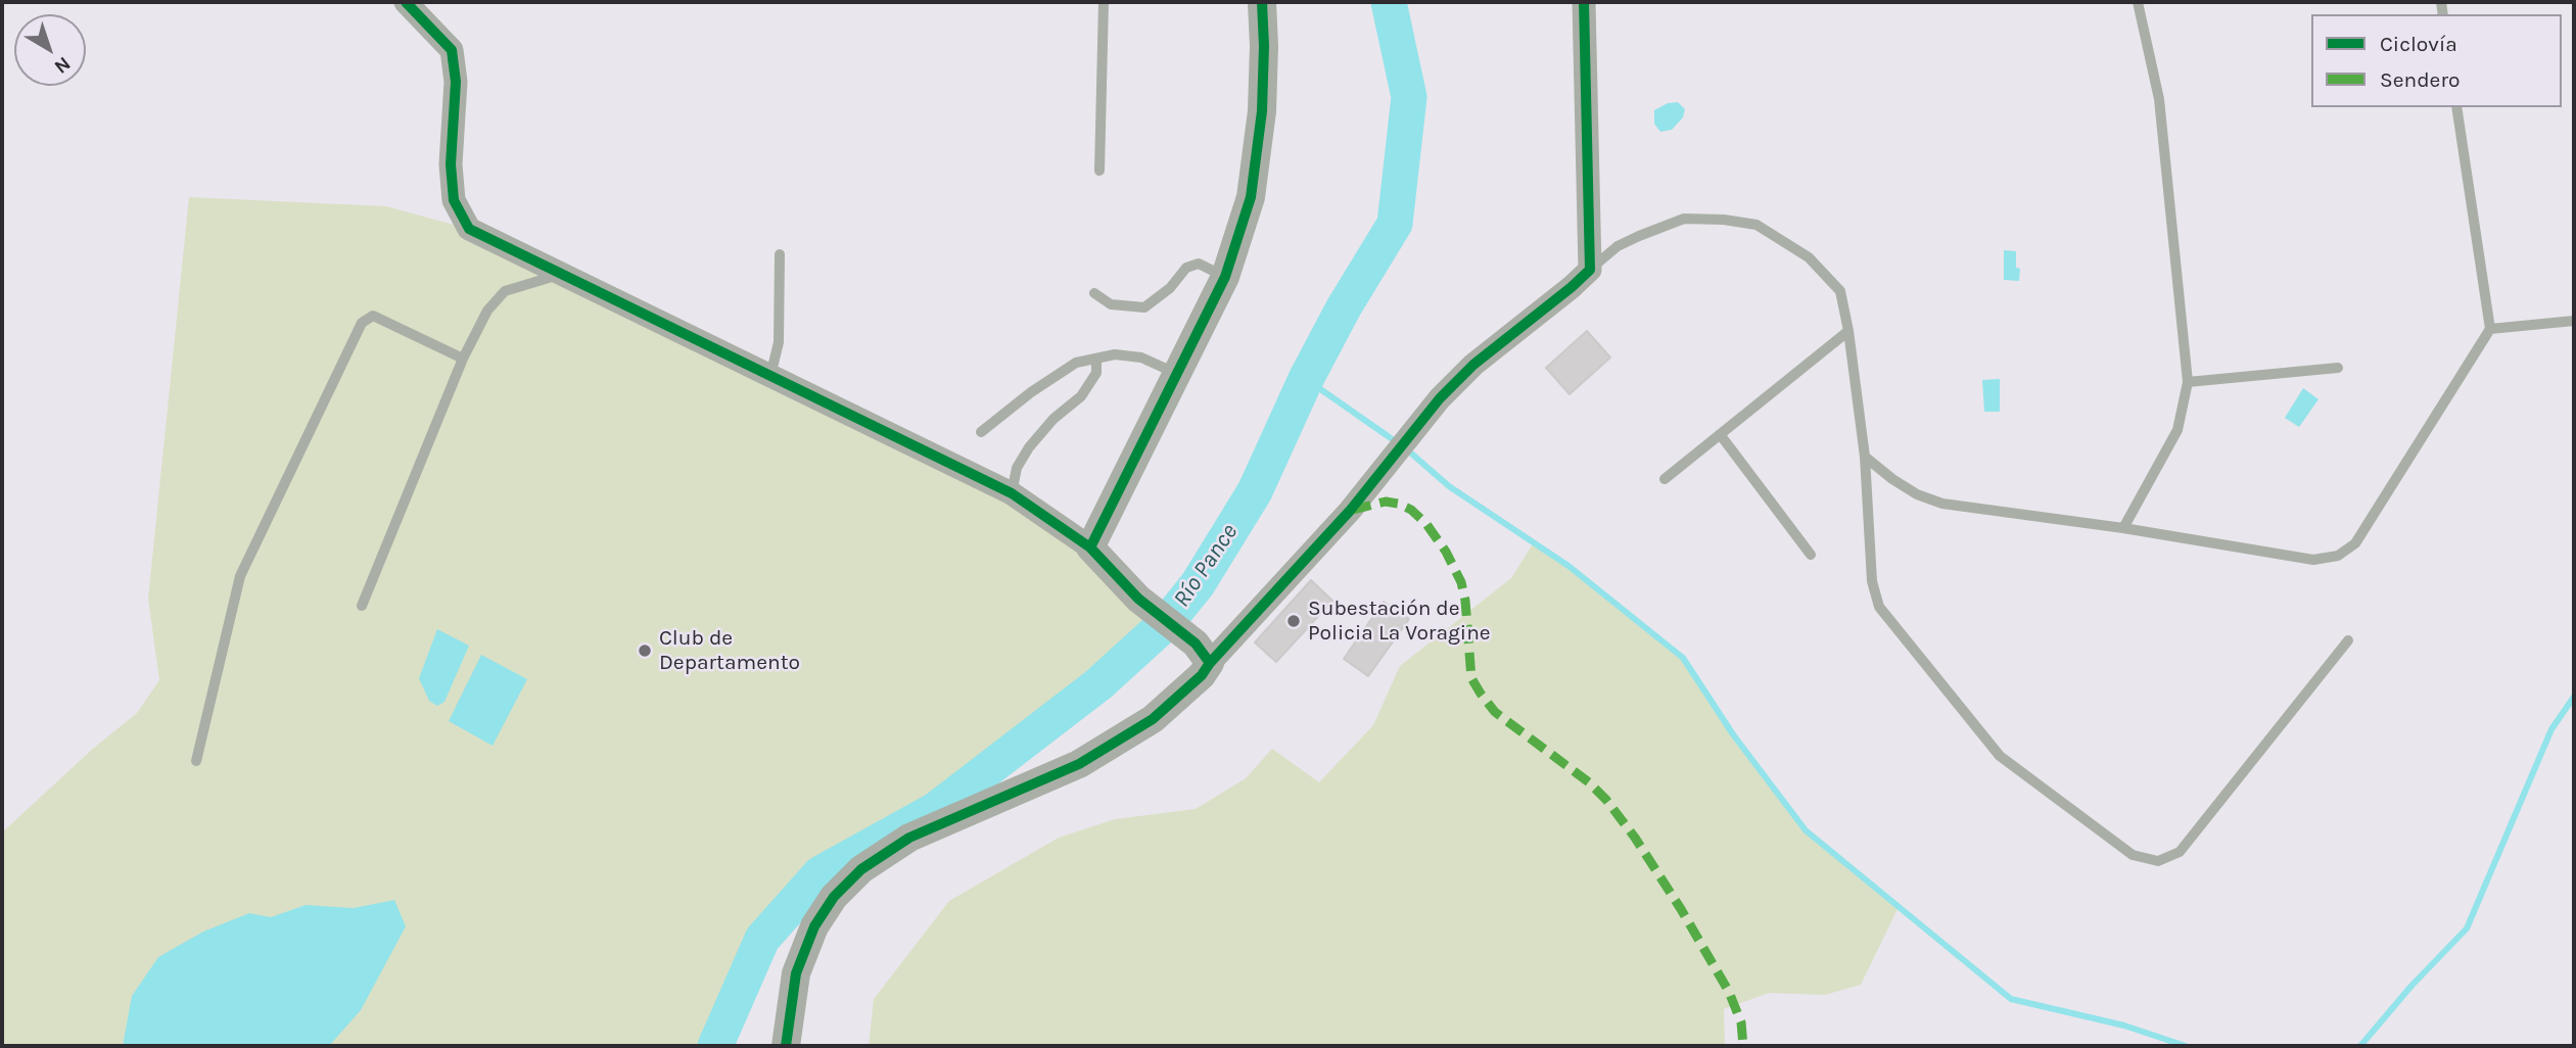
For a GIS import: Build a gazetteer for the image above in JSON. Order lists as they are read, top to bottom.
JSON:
{
  "water": ["Río Pance"],
  "places": ["Subestación de Policia La Voragine", "Club de Departamento"],
  "legend": ["Ciclovía", "Sendero"],
  "north": "bottom right"
}
